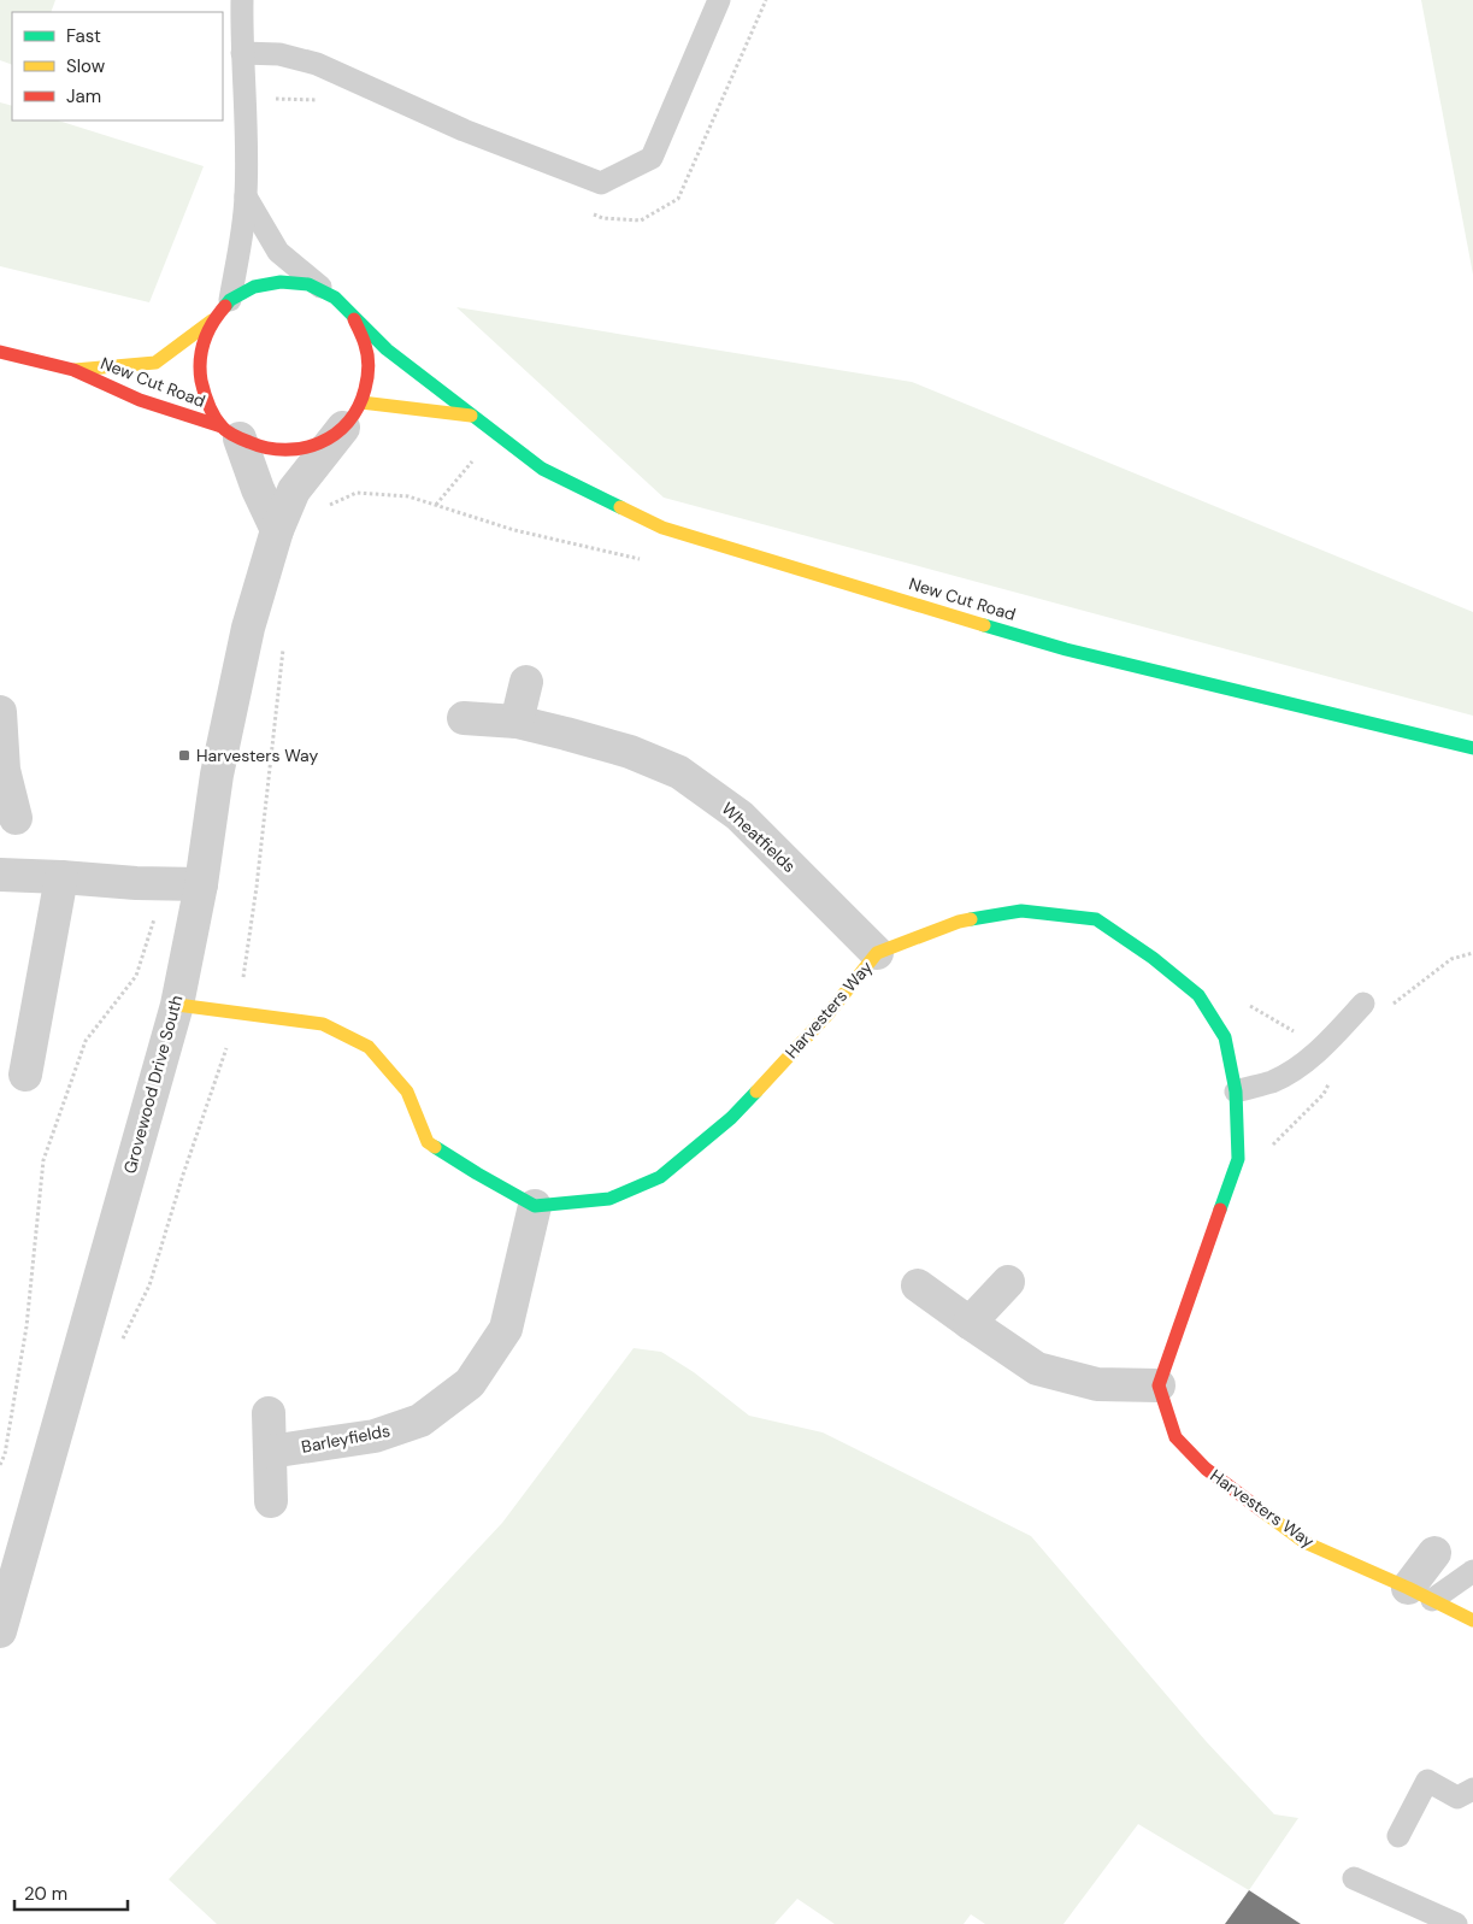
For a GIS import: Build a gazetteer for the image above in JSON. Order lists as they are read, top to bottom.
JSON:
{
  "streets": {
    "street": [
      "New Cut Road",
      "Wheatfields",
      "Harvesters Way",
      "Grovewood Drive South",
      "Barleyfields"
    ]
  },
  "crossings": [
    ["New Cut Road", "Grovewood Drive South"],
    ["Wheatfields", "Harvesters Way"],
    ["Harvesters Way", "Barleyfields"]
  ],
  "places": {
    "transit": ["Harvesters Way"]
  },
  "legend": ["Fast", "Slow", "Jam"],
  "scale_bar": "20 m"
}
